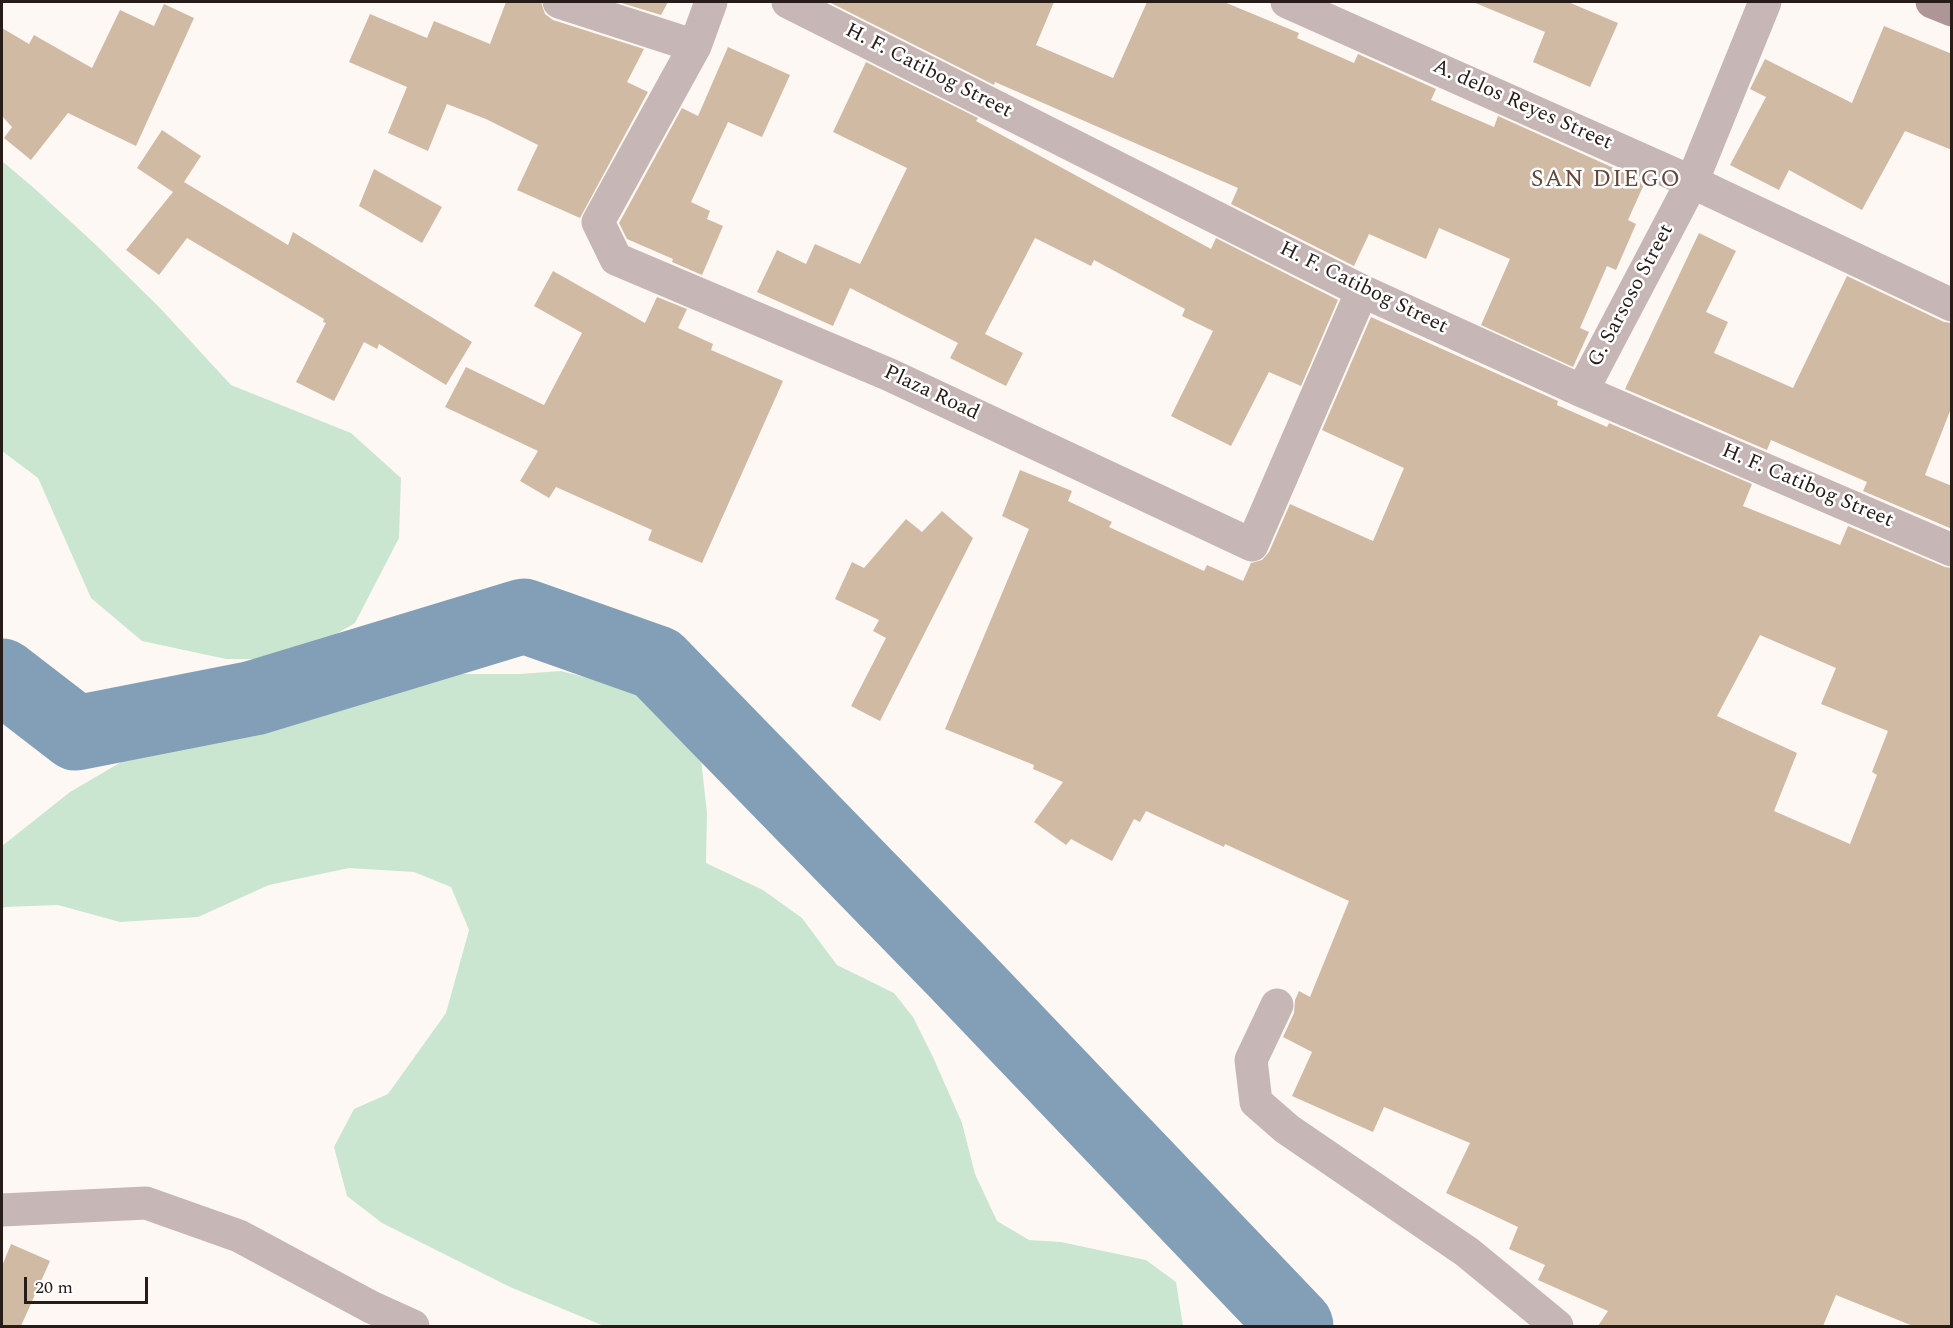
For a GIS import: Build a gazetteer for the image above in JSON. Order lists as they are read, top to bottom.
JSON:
{
  "streets": {
    "street": [
      "H. F. Catibog Street",
      "A. delos Reyes Street",
      "G. Sarsoso Street",
      "Plaza Road"
    ]
  },
  "crossings": [
    ["H. F. Catibog Street", "G. Sarsoso Street"],
    ["H. F. Catibog Street", "Plaza Road"],
    ["A. delos Reyes Street", "G. Sarsoso Street"]
  ],
  "districts": ["SAN DIEGO"],
  "scale_bar": "20 m"
}
